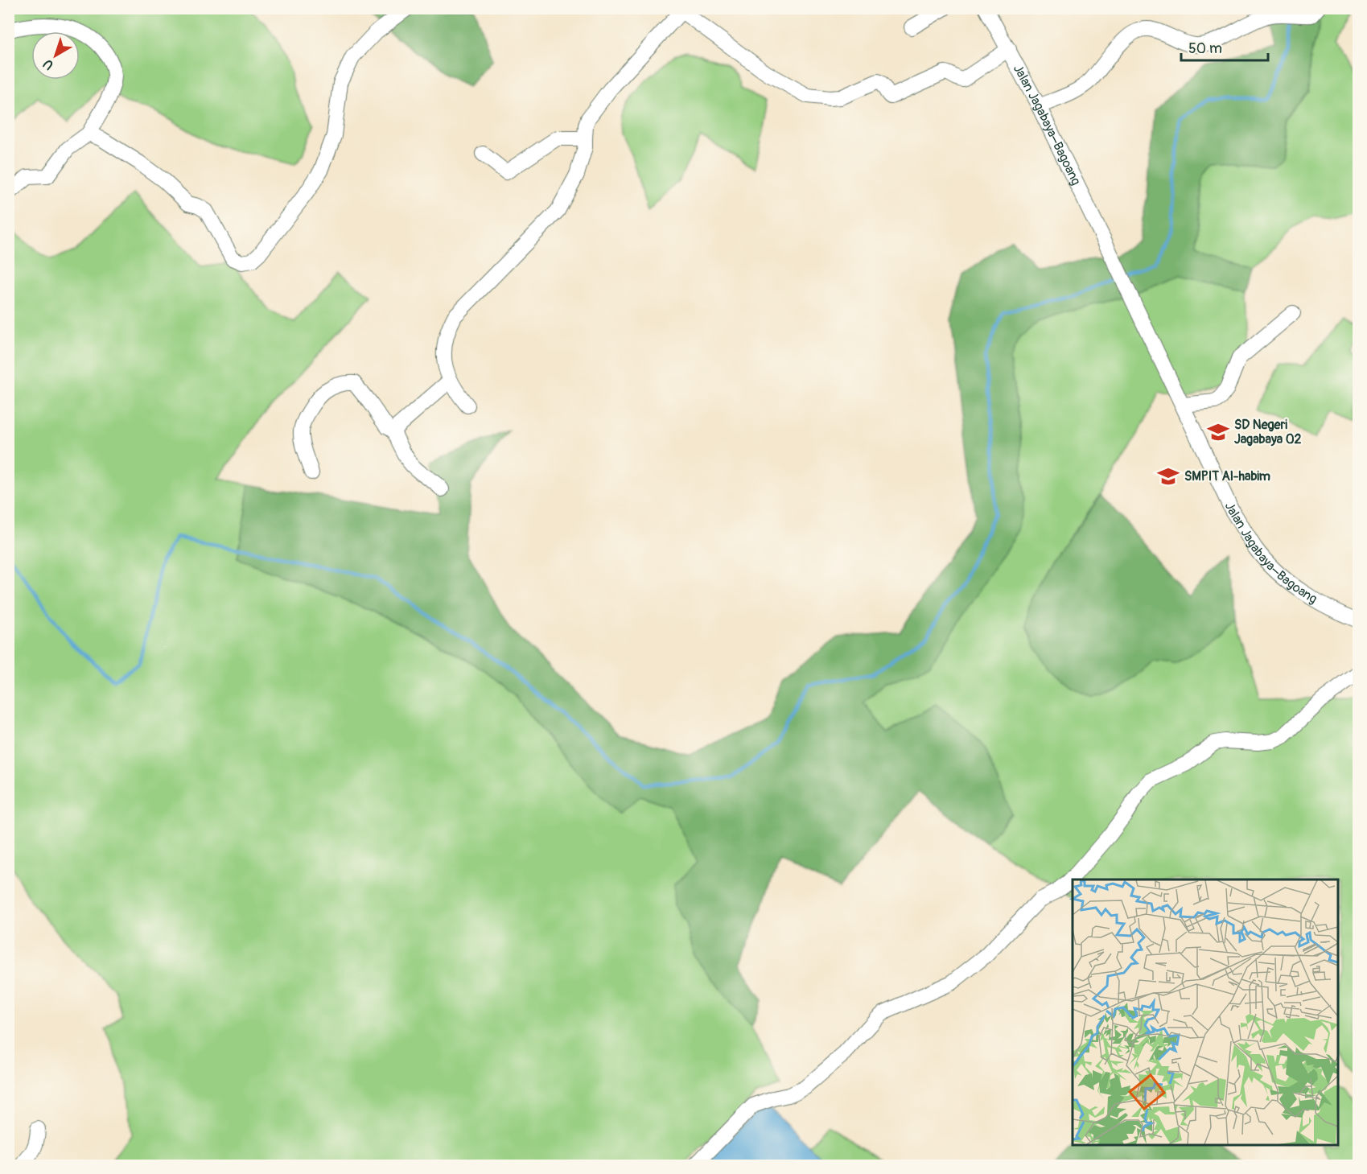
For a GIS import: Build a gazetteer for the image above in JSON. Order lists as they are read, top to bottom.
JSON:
{
  "streets": {
    "street": ["Jalan Jagabaya–Bagoang"]
  },
  "places": {
    "school or university": ["SD Negeri Jagabaya 02", "SMPIT Al-habim"]
  },
  "scale_bar": "50 m",
  "north": "bottom left"
}
